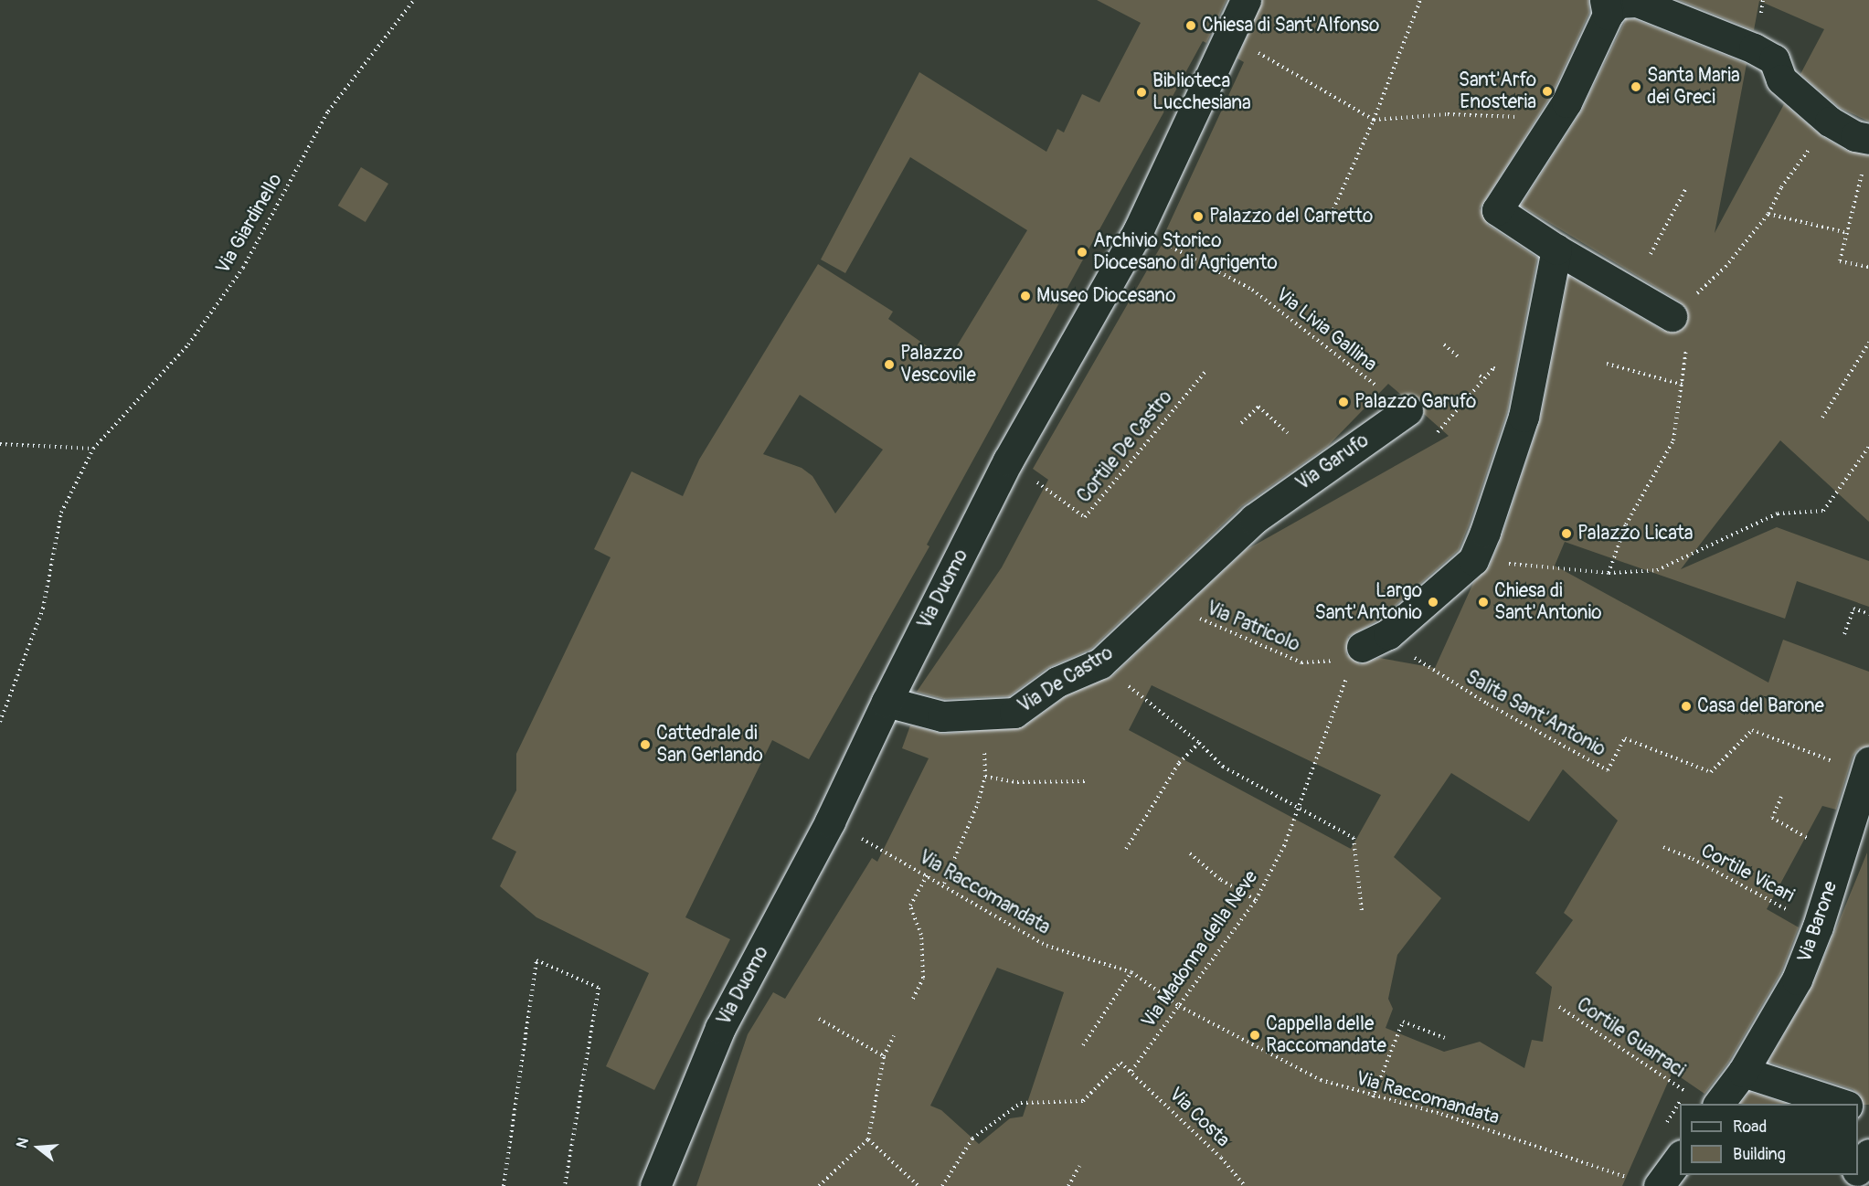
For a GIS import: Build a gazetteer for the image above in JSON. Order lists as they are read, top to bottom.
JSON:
{
  "streets": {
    "street": [
      "Via Garufo",
      "Via Duomo",
      "Via De Castro",
      "Via Barone"
    ],
    "path": [
      "Via Giardinello",
      "Via Livia Gallina",
      "Cortile De Castro",
      "Via Patricolo",
      "Salita Sant'Antonio",
      "Cortile Vicari",
      "Via Raccomandata",
      "Via Madonna della Neve",
      "Cortile Guarraci",
      "Via Costa"
    ]
  },
  "crossings": [
    ["Via Livia Gallina", "Via Garufo"],
    ["Via Livia Gallina", "Via Duomo"],
    ["Cortile De Castro", "Via Duomo"],
    ["Via Garufo", "Via Patricolo"],
    ["Via Garufo", "Via De Castro"],
    ["Via Duomo", "Via De Castro"],
    ["Via Duomo", "Via Raccomandata"],
    ["Via Patricolo", "Via De Castro"],
    ["Via Patricolo", "Salita Sant'Antonio"],
    ["Via Patricolo", "Via Madonna della Neve"],
    ["Salita Sant'Antonio", "Via Barone"],
    ["Salita Sant'Antonio", "Via Madonna della Neve"],
    ["Cortile Vicari", "Via Barone"],
    ["Via Raccomandata", "Via Madonna della Neve"],
    ["Via Madonna della Neve", "Via Costa"]
  ],
  "places": [
    "Chiesa di Sant'Alfonso",
    "Santa Maria dei Greci",
    "Sant'Arfo Enosteria",
    "Biblioteca Lucchesiana",
    "Palazzo del Carretto",
    "Archivio Storico Diocesano di Agrigento",
    "Museo Diocesano",
    "Palazzo Vescovile",
    "Palazzo Garufo",
    "Palazzo Licata",
    "Largo Sant'Antonio",
    "Chiesa di Sant'Antonio",
    "Casa del Barone",
    "Cattedrale di San Gerlando",
    "Cappella delle Raccomandate"
  ],
  "legend": ["Road", "Building"],
  "north": "left"
}
